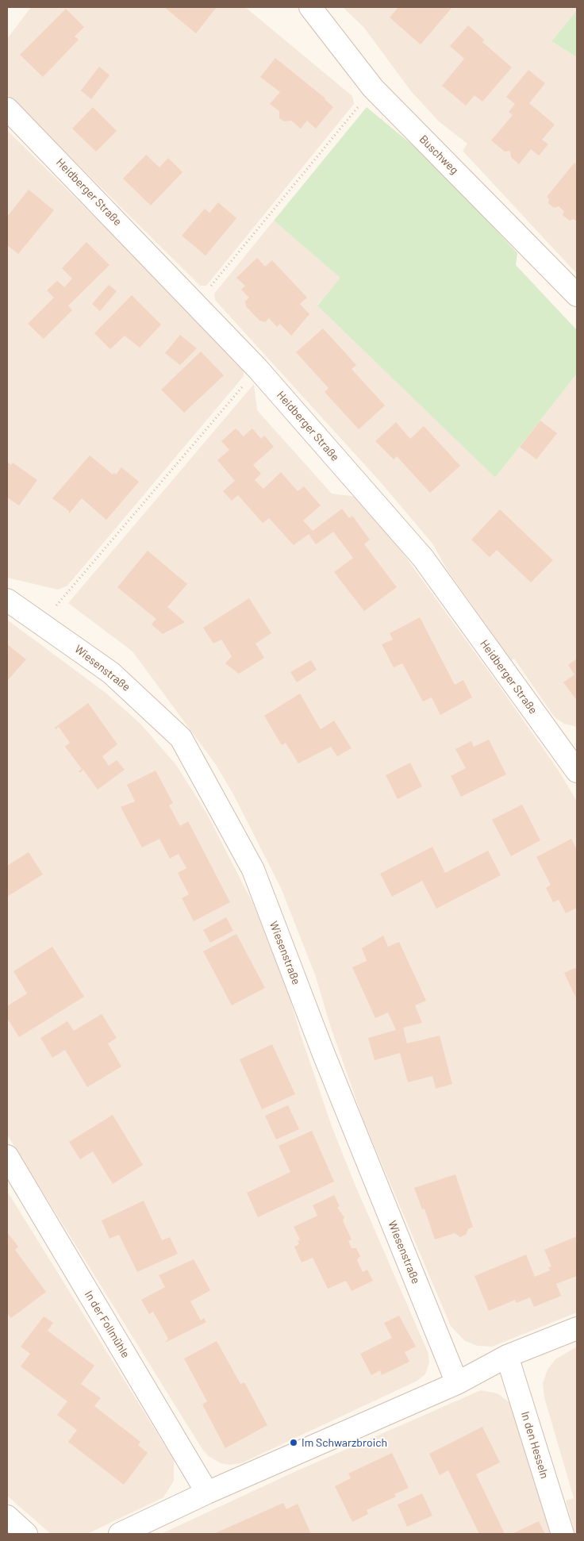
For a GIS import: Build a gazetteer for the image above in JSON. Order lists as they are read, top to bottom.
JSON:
{
  "streets": {
    "street": [
      "Buschweg",
      "Heidberger Straße",
      "Wiesenstraße",
      "In der Follmühle",
      "In den Hesseln"
    ]
  },
  "places": ["Im Schwarzbroich"]
}
